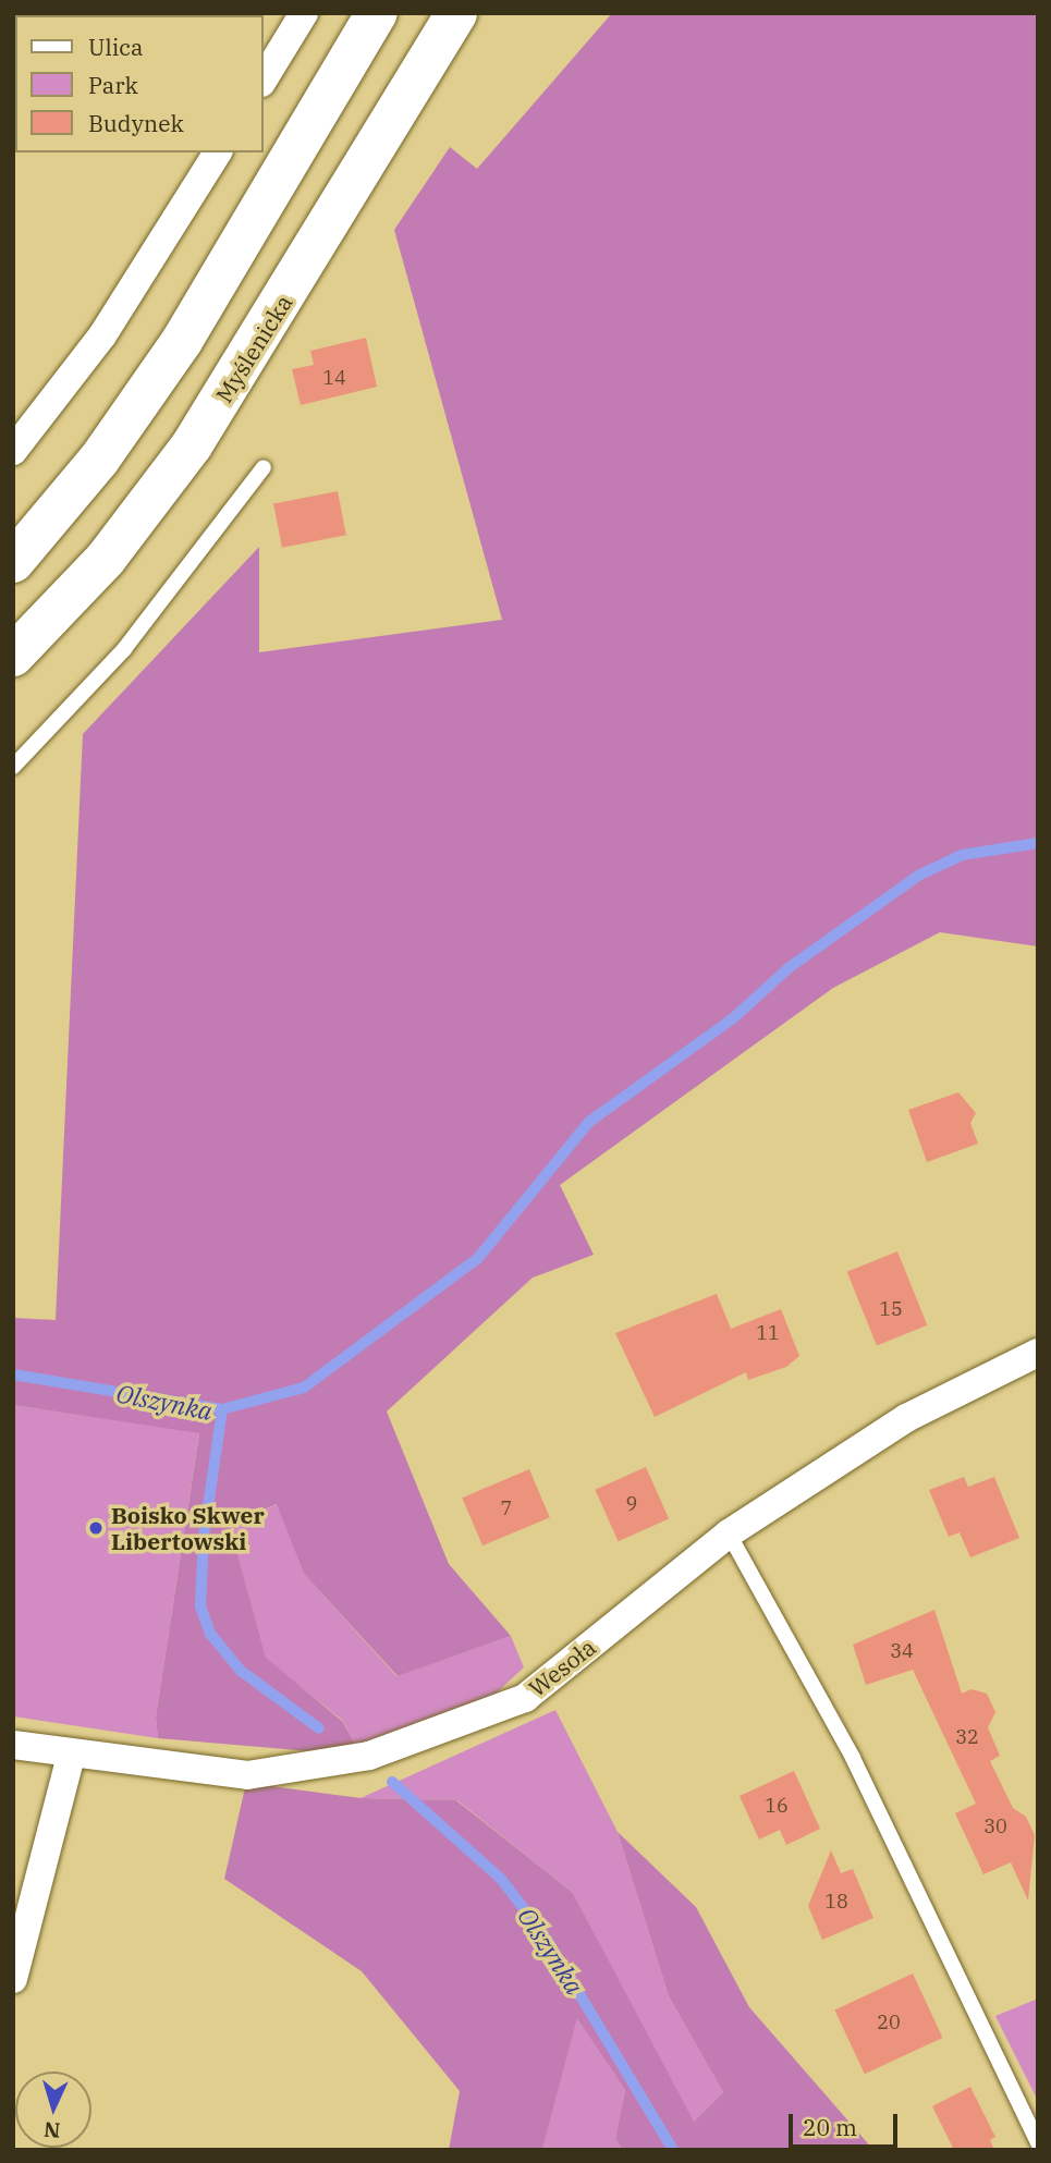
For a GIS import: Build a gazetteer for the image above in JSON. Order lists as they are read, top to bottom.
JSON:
{
  "streets": {
    "highway": ["Myślenicka"],
    "street": ["Wesoła"]
  },
  "water": ["Olszynka"],
  "places": ["Boisko Skwer Libertowski"],
  "house_numbers": [
    "14",
    "15",
    "11",
    "9",
    "7",
    "34",
    "32",
    "16",
    "30",
    "18",
    "20"
  ],
  "legend": ["Ulica", "Park", "Budynek"],
  "scale_bar": "20 m",
  "north": "bottom"
}
